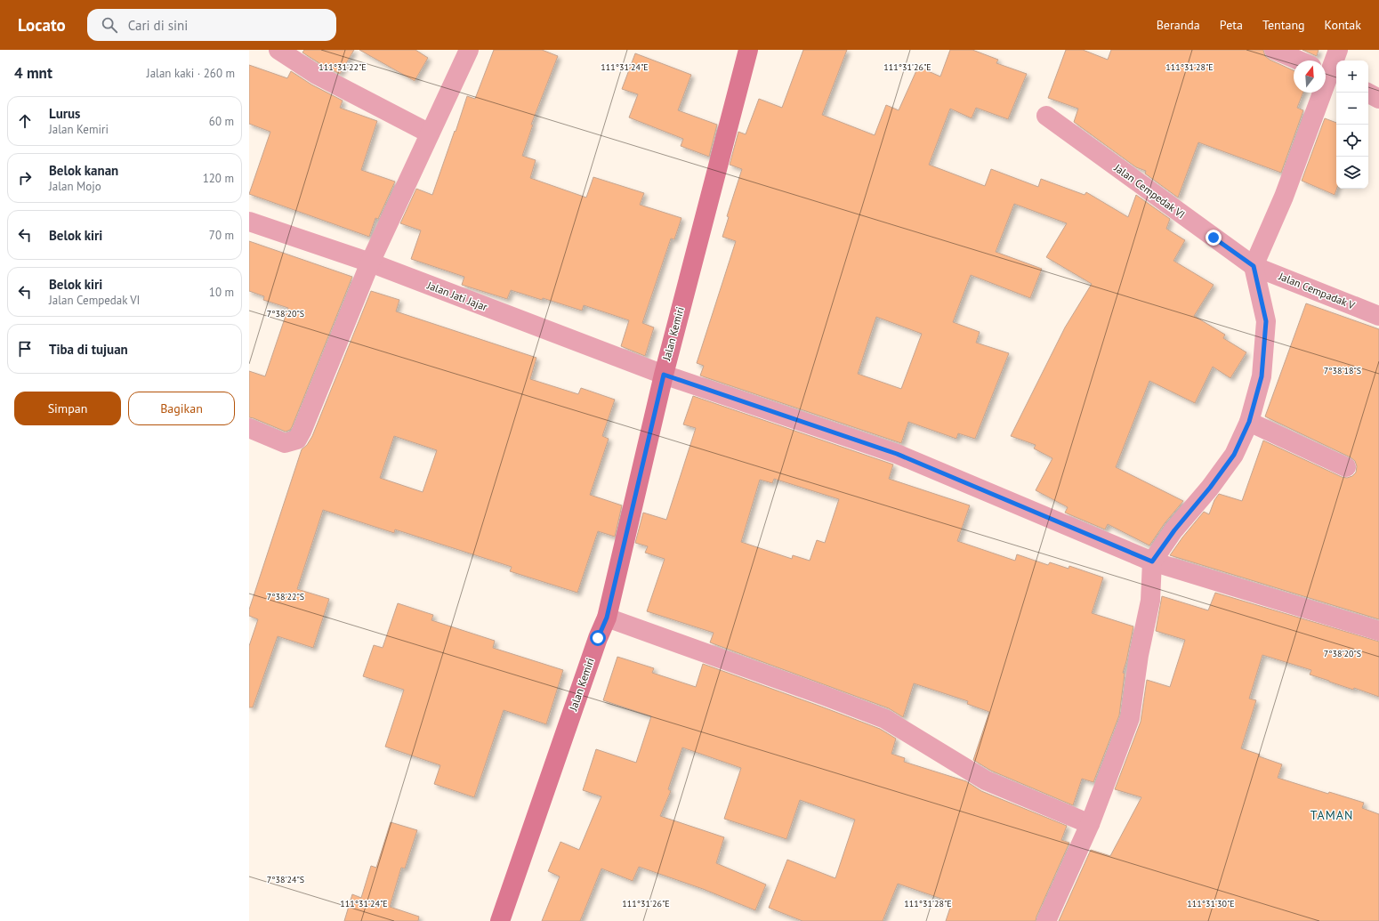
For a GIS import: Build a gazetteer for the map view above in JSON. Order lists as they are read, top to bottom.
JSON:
{
  "streets": {
    "street": [
      "Jalan Cempedak VI",
      "Jalan Cempadak V",
      "Jalan Jati Jajar",
      "Jalan Kemiri"
    ]
  },
  "crossings": [
    ["Jalan Cempedak VI", "Jalan Cempadak V"],
    ["Jalan Jati Jajar", "Jalan Kemiri"]
  ],
  "districts": ["TAMAN"],
  "north": "top",
  "page": {
    "header": "Locato",
    "search": "Cari di sini",
    "nav": [
      "Beranda",
      "Peta",
      "Tentang",
      "Kontak"
    ],
    "heading": ["4 mnt", "Jalan kaki · 260 m"],
    "map_buttons": ["+", "−"],
    "list": [
      ["Lurus", "Jalan Kemiri", "60 m"],
      ["Belok kanan", "Jalan Mojo", "120 m"],
      ["Belok kiri", "70 m"],
      ["Belok kiri", "Jalan Cempedak VI", "10 m"],
      "Tiba di tujuan"
    ],
    "buttons": ["Simpan", "Bagikan"]
  },
  "coordinates": [
    "111°31'22\"E",
    "111°31'24\"E",
    "111°31'26\"E",
    "111°31'28\"E",
    "7°38'20\"S",
    "7°38'18\"S",
    "7°38'22\"S",
    "7°38'24\"S",
    "111°31'30\"E"
  ]
}
